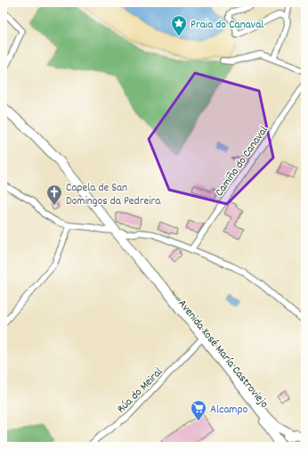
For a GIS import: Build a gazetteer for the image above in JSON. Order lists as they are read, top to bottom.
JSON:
{
  "streets": {
    "main road": ["Avenida Xosé María Castroviejo"],
    "street": ["Camiño do Canaval", "Rúa do Meiral"]
  },
  "crossings": [
    ["Avenida Xosé María Castroviejo", "Rúa do Meiral"]
  ],
  "places": {
    "place": ["Praia do Canaval"],
    "church": ["Capela de San Domingos da Pedreira"],
    "supermarket": ["Alcampo"]
  }
}
